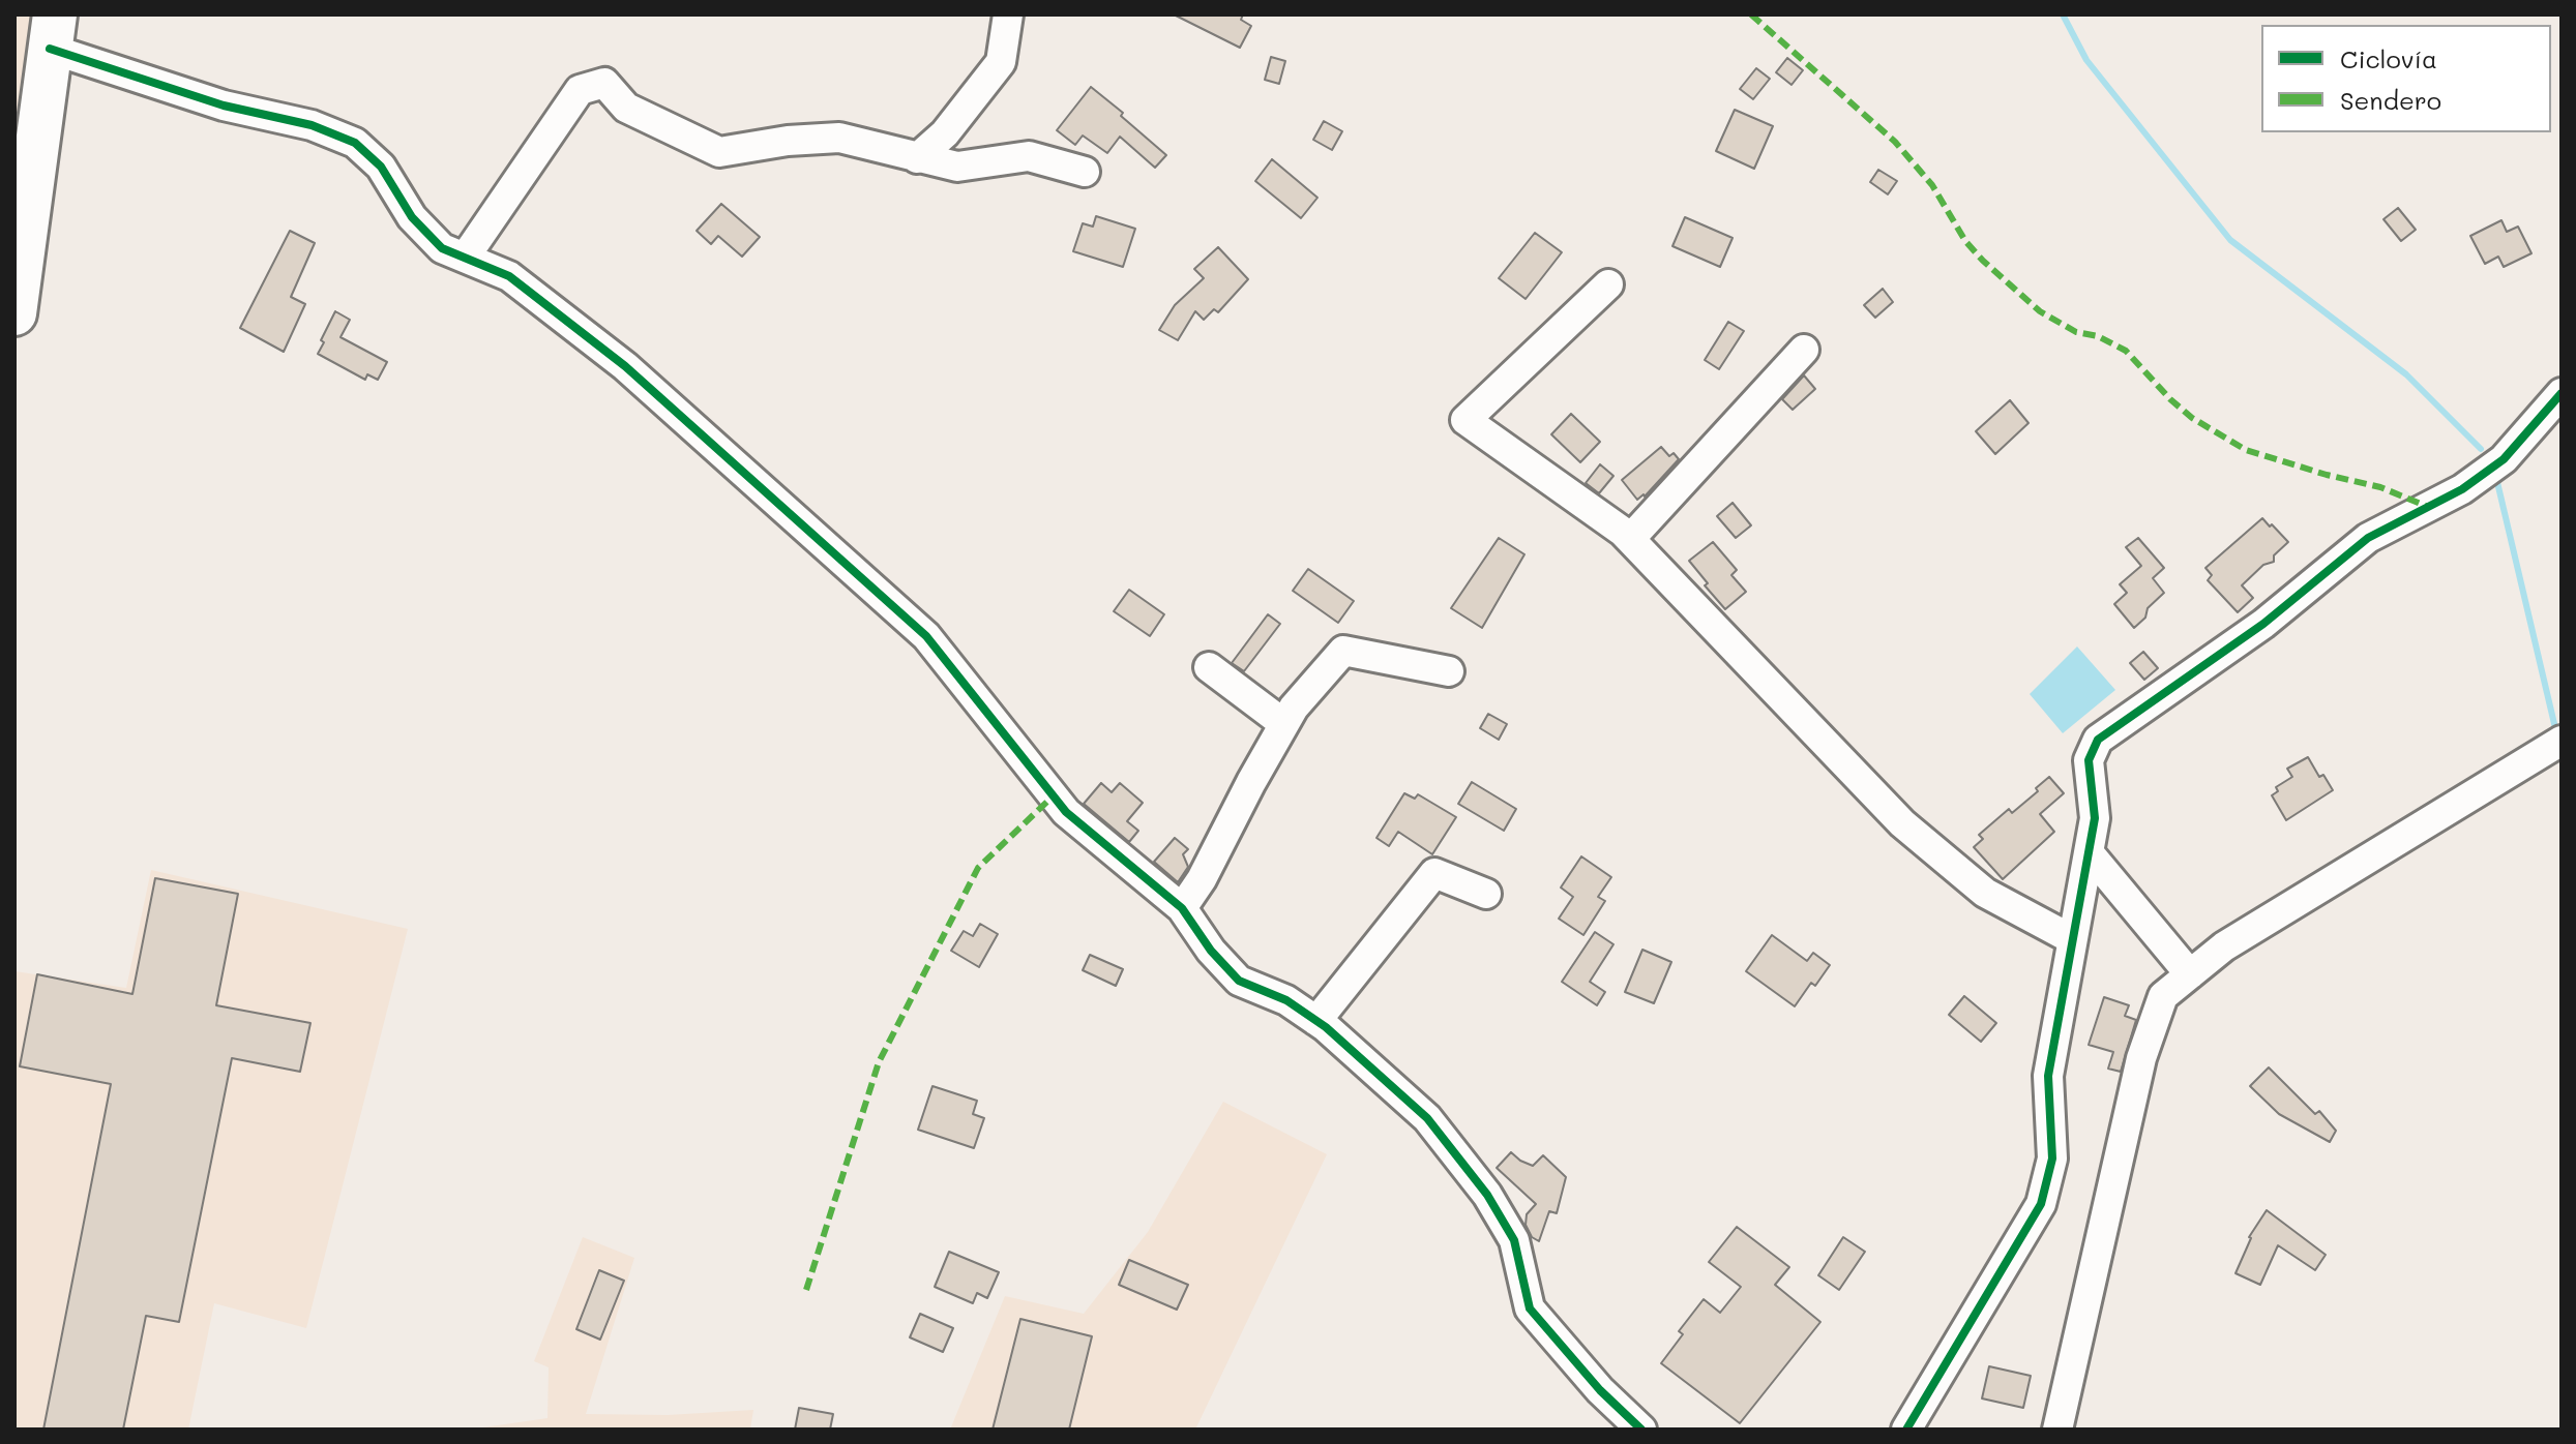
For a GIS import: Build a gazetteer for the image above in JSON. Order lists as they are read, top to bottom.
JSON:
{
  "legend": ["Ciclovía", "Sendero"]
}
